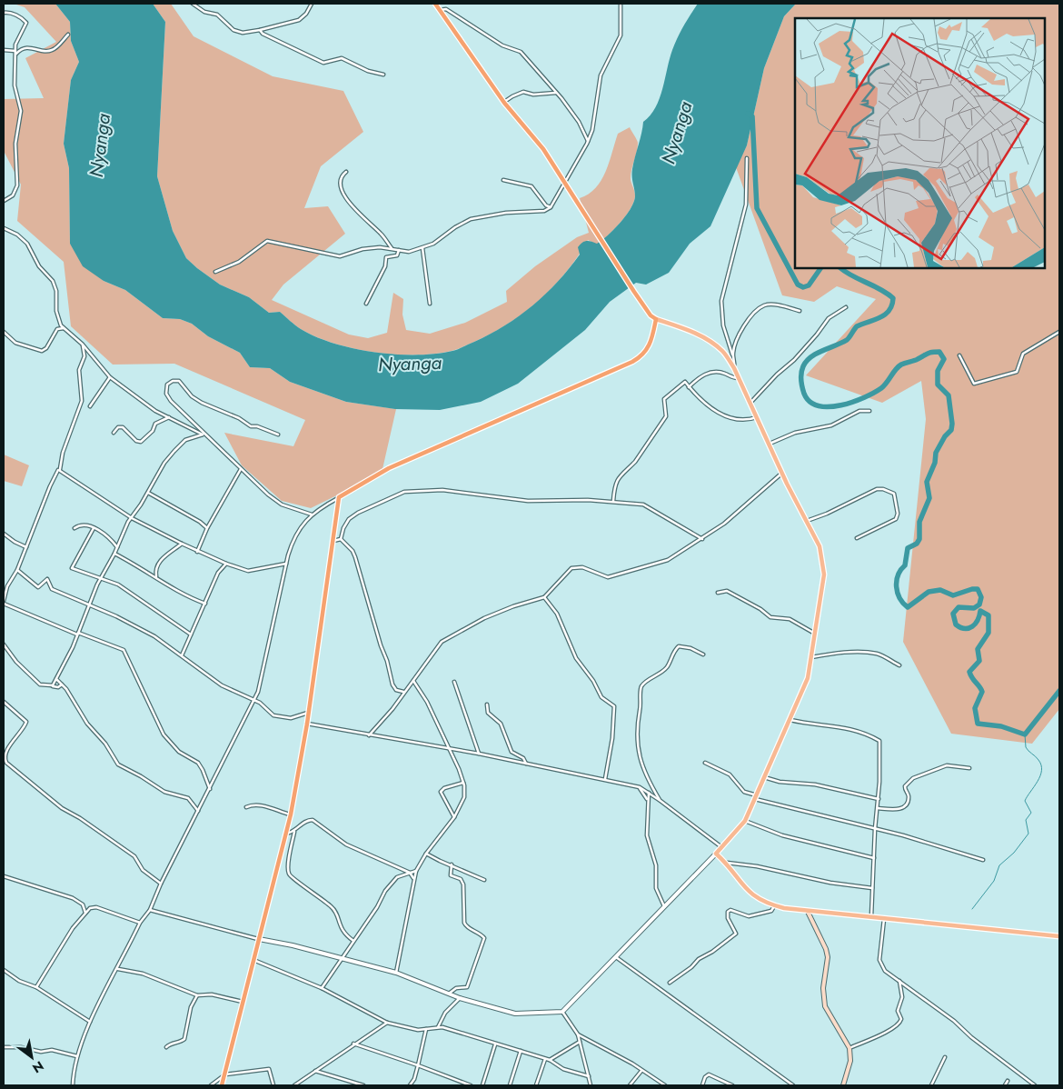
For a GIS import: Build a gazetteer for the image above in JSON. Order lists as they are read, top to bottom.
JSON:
{
  "water": ["Nyanga"],
  "north": "bottom right"
}
